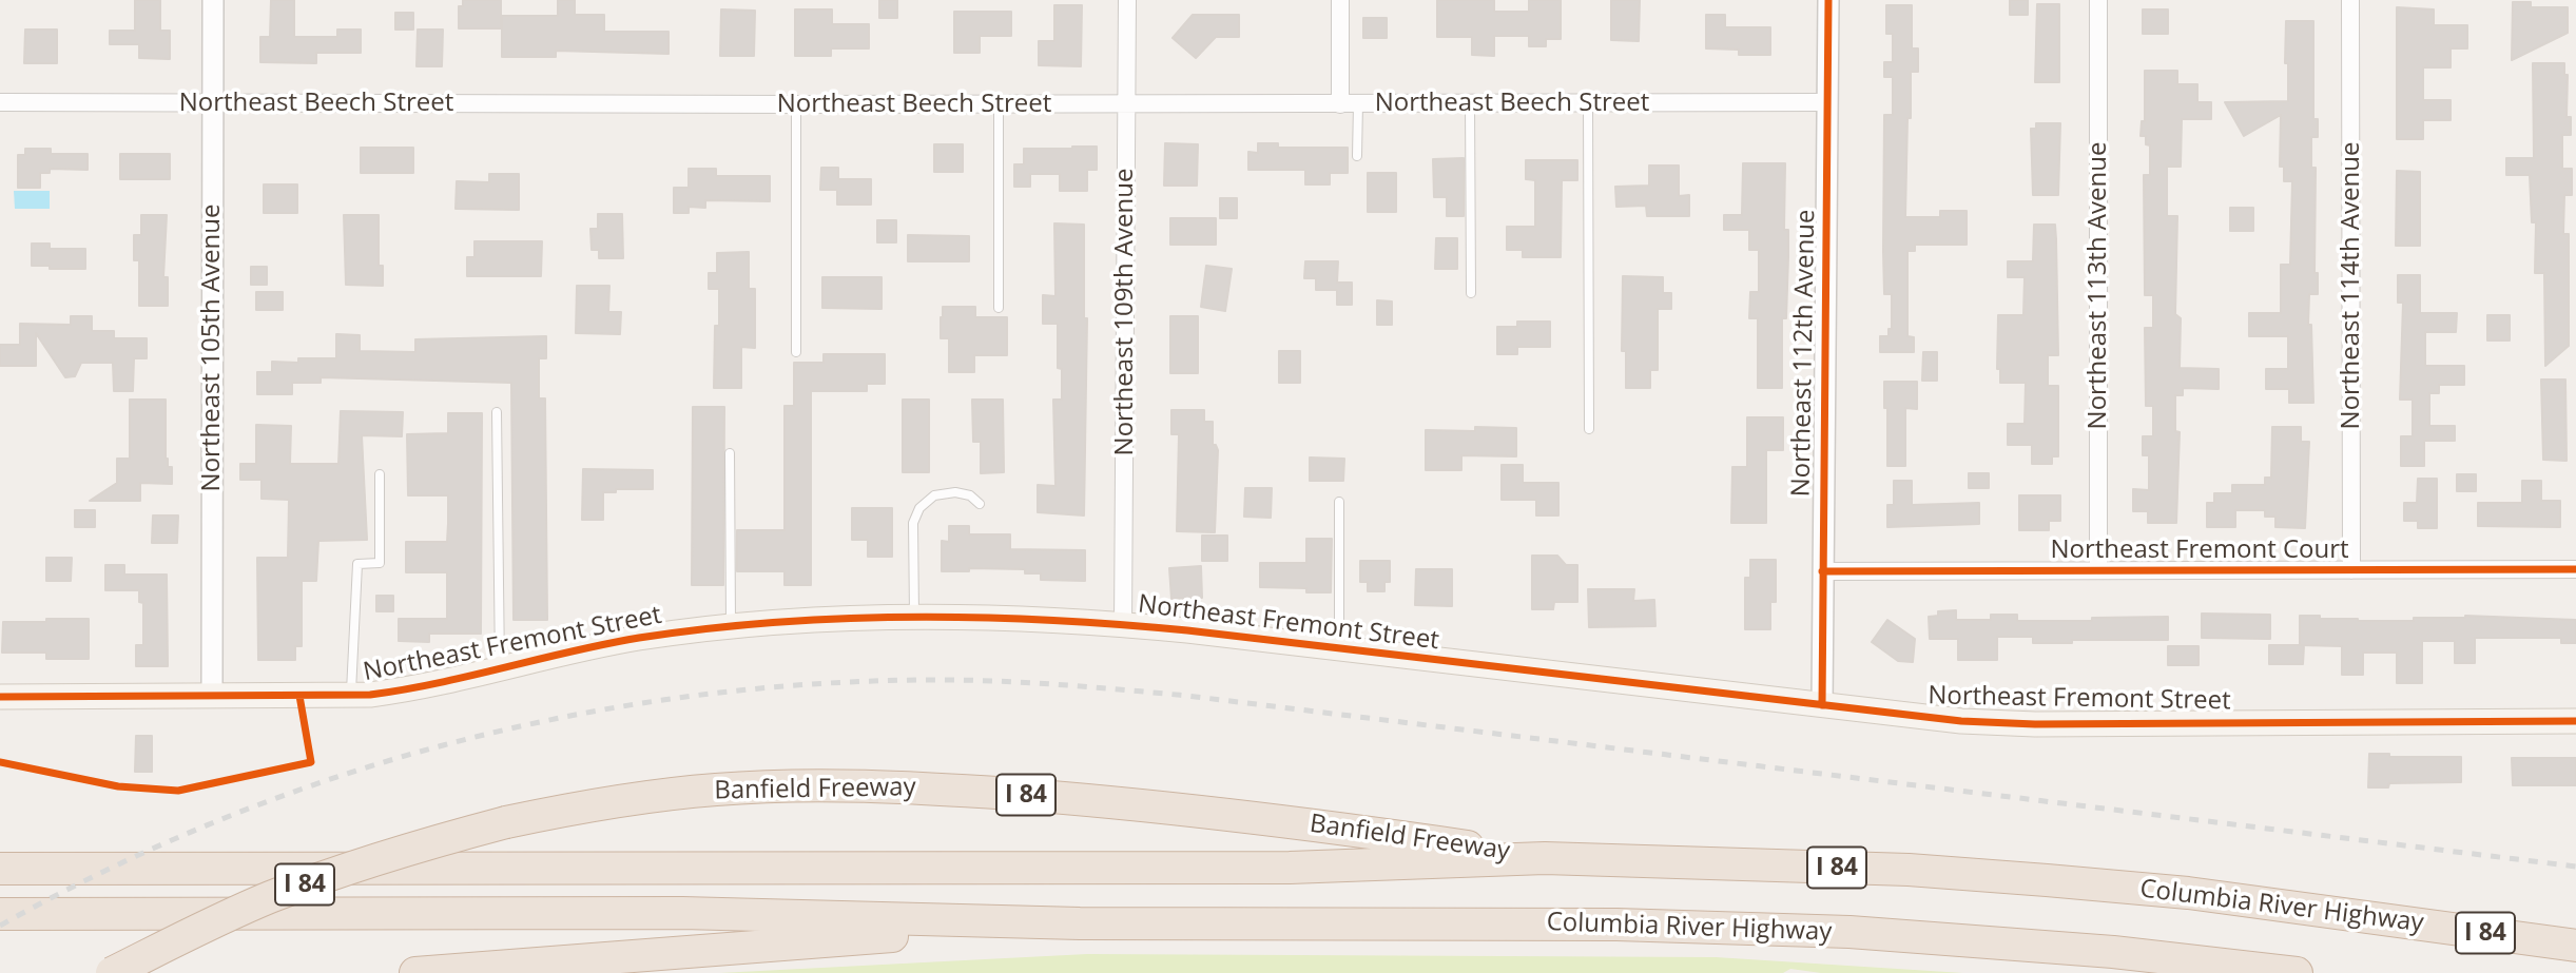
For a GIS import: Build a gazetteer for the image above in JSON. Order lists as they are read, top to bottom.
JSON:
{
  "streets": {
    "highway": ["Banfield Freeway", "I 84", "Columbia River Highway"],
    "main road": ["Northeast Fremont Street"],
    "street": [
      "Northeast Beech Street",
      "Northeast 113th Avenue",
      "Northeast 114th Avenue",
      "Northeast 109th Avenue",
      "Northeast 105th Avenue",
      "Northeast 112th Avenue",
      "Northeast Fremont Court"
    ]
  },
  "crossings": [
    ["Northeast Beech Street", "Northeast 109th Avenue"],
    ["Northeast Beech Street", "Northeast 105th Avenue"],
    ["Northeast Beech Street", "Northeast 112th Avenue"],
    ["Northeast 113th Avenue", "Northeast Fremont Court"],
    ["Northeast 114th Avenue", "Northeast Fremont Court"],
    ["Northeast 109th Avenue", "Northeast Fremont Street"],
    ["Northeast 105th Avenue", "Northeast Fremont Street"],
    ["Northeast 112th Avenue", "Northeast Fremont Court"],
    ["Northeast 112th Avenue", "Northeast Fremont Street"],
    ["Banfield Freeway", "Columbia River Highway"]
  ]
}
